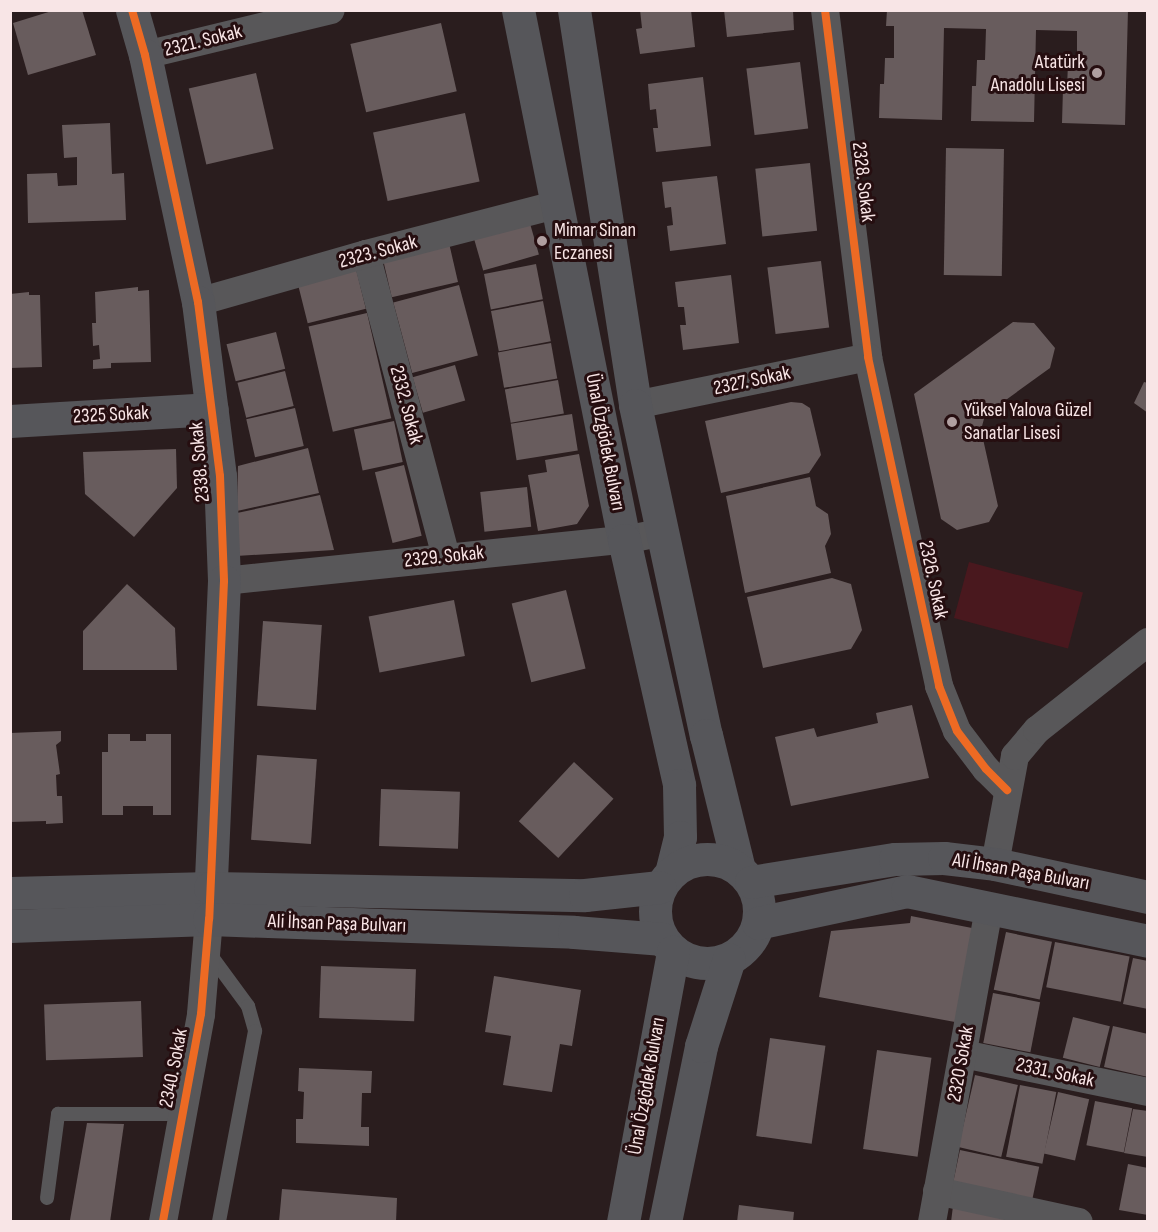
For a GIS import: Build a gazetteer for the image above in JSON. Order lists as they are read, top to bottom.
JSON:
{
  "streets": {
    "main road": [
      "2325 Sokak",
      "Ünal Özgödek Bulvarı",
      "2338. Sokak",
      "Ali İhsan Paşa Bulvarı"
    ],
    "street": [
      "2321. Sokak",
      "2328. Sokak",
      "2323. Sokak",
      "2327. Sokak",
      "2332. Sokak",
      "2329. Sokak",
      "2326. Sokak",
      "2320 Sokak",
      "2340. Sokak",
      "2331. Sokak"
    ]
  },
  "crossings": [
    ["2321. Sokak", "2338. Sokak"],
    ["2328. Sokak", "2327. Sokak"],
    ["2328. Sokak", "2326. Sokak"],
    ["2323. Sokak", "2332. Sokak"],
    ["2323. Sokak", "Ünal Özgödek Bulvarı"],
    ["2323. Sokak", "2338. Sokak"],
    ["2327. Sokak", "Ünal Özgödek Bulvarı"],
    ["2327. Sokak", "2326. Sokak"],
    ["2332. Sokak", "2329. Sokak"],
    ["2325 Sokak", "2338. Sokak"],
    ["Ünal Özgödek Bulvarı", "2329. Sokak"],
    ["Ünal Özgödek Bulvarı", "Ali İhsan Paşa Bulvarı"],
    ["2338. Sokak", "2329. Sokak"],
    ["2338. Sokak", "Ali İhsan Paşa Bulvarı"],
    ["2338. Sokak", "2340. Sokak"],
    ["Ali İhsan Paşa Bulvarı", "2320 Sokak"],
    ["Ali İhsan Paşa Bulvarı", "2340. Sokak"],
    ["2320 Sokak", "2331. Sokak"]
  ],
  "places": ["Atatürk Anadolu Lisesi", "Mimar Sinan Eczanesi", "Yüksel Yalova Güzel Sanatlar Lisesi"]
}
